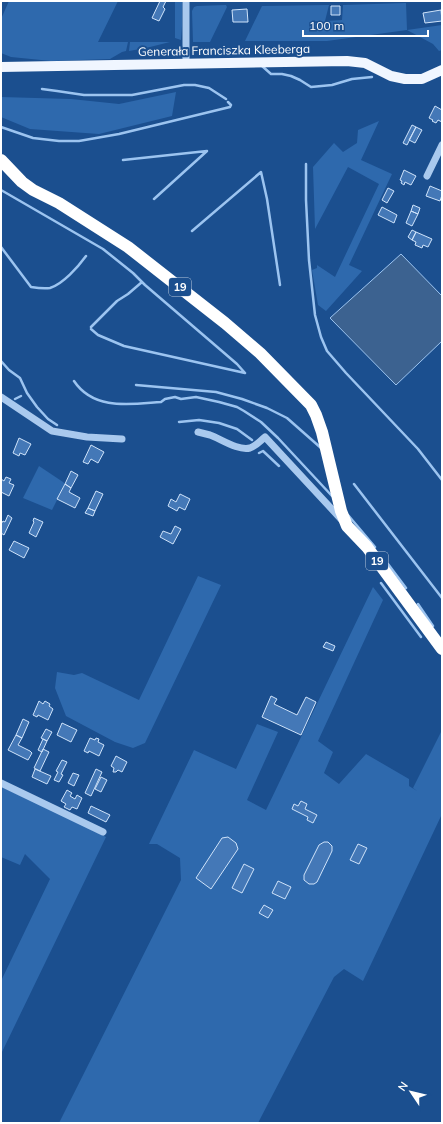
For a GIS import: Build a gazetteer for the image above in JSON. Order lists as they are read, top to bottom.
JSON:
{
  "streets": {
    "highway": ["19"],
    "main road": ["Generała Franciszka Kleeberga"]
  },
  "scale_bar": "100 m",
  "north": "top left"
}
